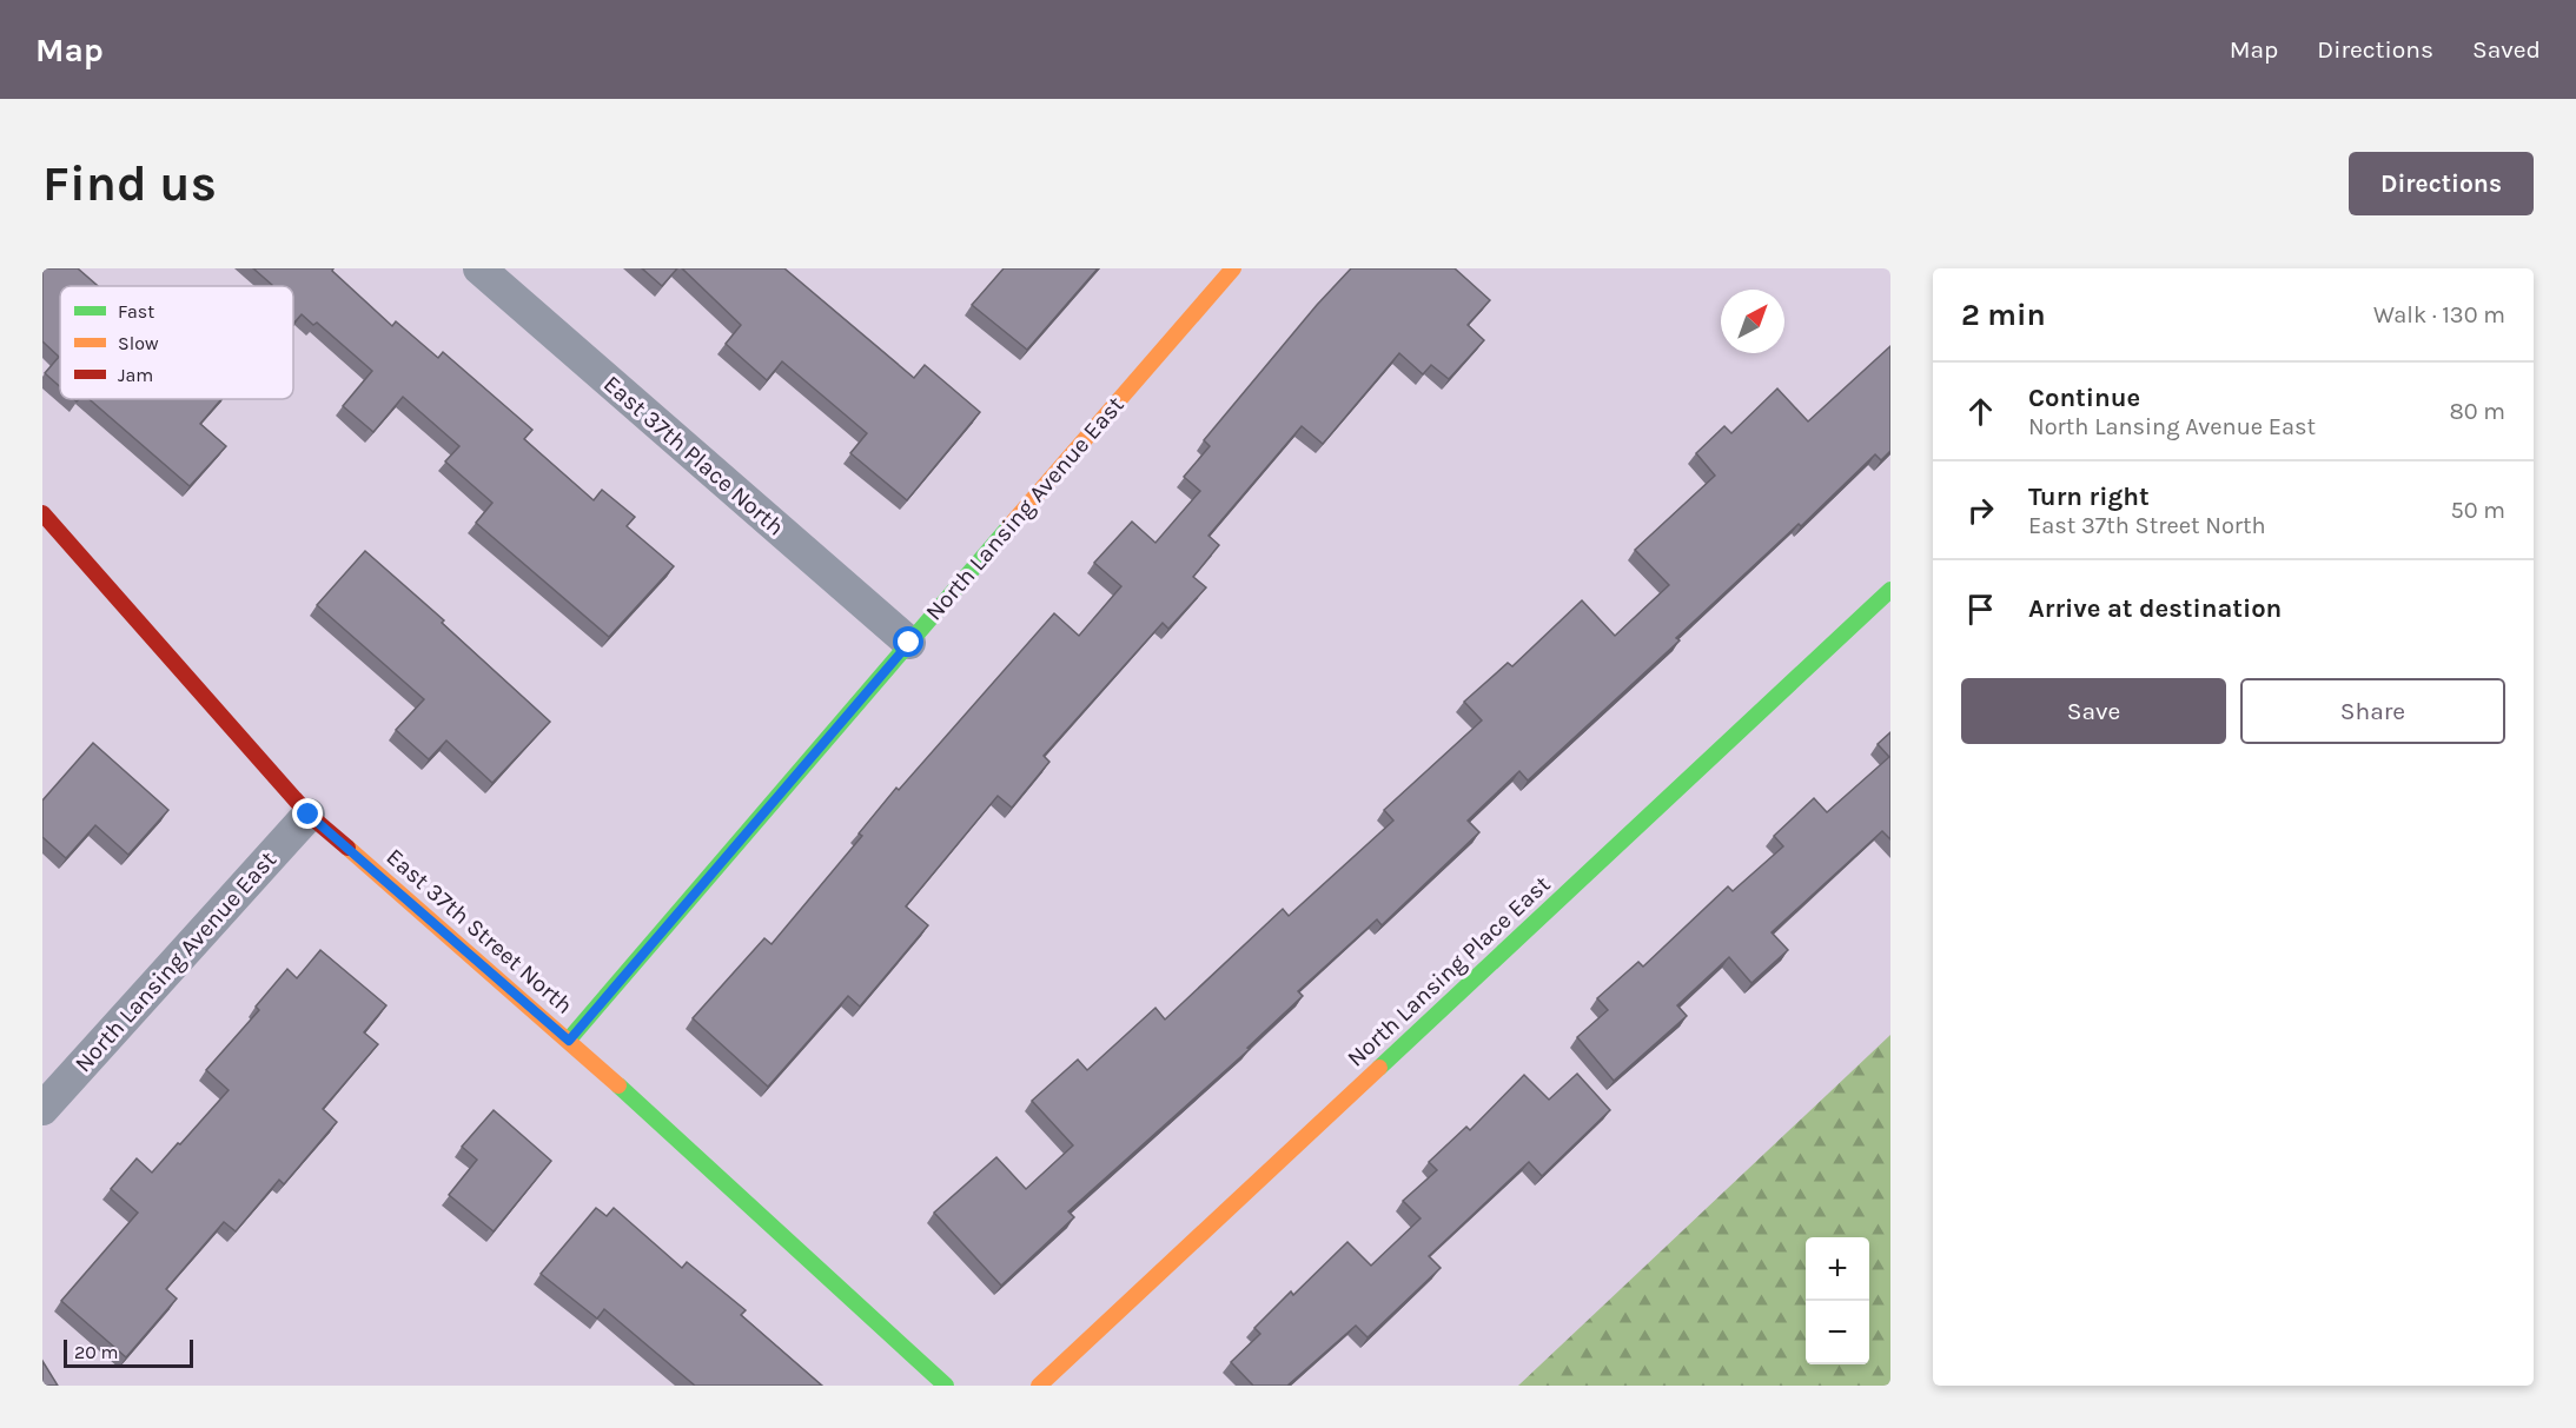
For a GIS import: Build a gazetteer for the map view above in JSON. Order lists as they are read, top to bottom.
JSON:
{
  "streets": {
    "street": [
      "East 37th Place North",
      "North Lansing Avenue East",
      "East 37th Street North",
      "North Lansing Place East"
    ]
  },
  "crossings": [
    ["East 37th Place North", "North Lansing Avenue East"],
    ["North Lansing Avenue East", "East 37th Street North"]
  ],
  "legend": ["Fast", "Slow", "Jam"],
  "scale_bar": "20 m",
  "north": "top right",
  "page": {
    "header": "Map",
    "nav": ["Map", "Directions", "Saved"],
    "buttons": [
      "Directions",
      ["Save", "Share"]
    ],
    "title": "Find us",
    "heading": ["2 min", "Walk · 130 m"],
    "list": [
      ["Continue", "North Lansing Avenue East", "80 m"],
      ["Turn right", "East 37th Street North", "50 m"],
      "Arrive at destination"
    ],
    "map_buttons": ["+", "−"],
    "scale": "20 m"
  }
}
